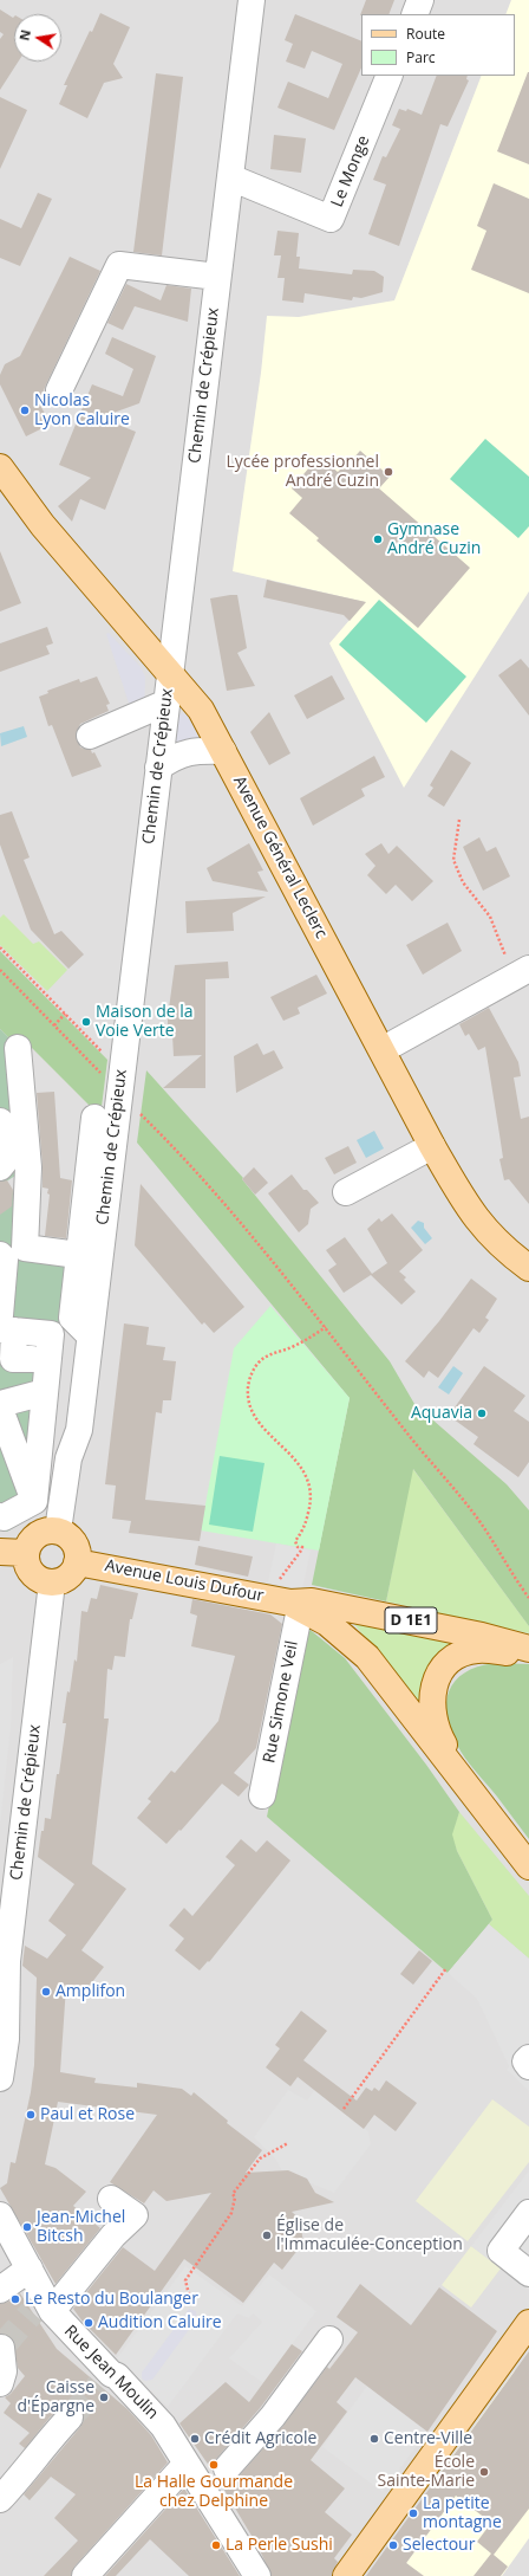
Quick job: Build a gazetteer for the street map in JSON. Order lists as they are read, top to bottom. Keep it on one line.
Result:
{"streets":{"main road":["Avenue Général Leclerc","Avenue Louis Dufour","D 1E1"],"street":["Le Monge","Chemin de Crépieux","Rue Simone Veil","Rue Jean Moulin"]},"crossings":[["Le Monge","Chemin de Crépieux"],["Chemin de Crépieux","Avenue Général Leclerc"],["Chemin de Crépieux","Avenue Louis Dufour"],["Avenue Louis Dufour","D 1E1"],["Avenue Louis Dufour","Rue Simone Veil"],["D 1E1","Rue Simone Veil"]],"places":["Nicolas Lyon Caluire","Lycée professionnel André Cuzin","Gymnase André Cuzin","Maison de la Voie Verte","Aquavia","Amplifon","Paul et Rose","Jean-Michel Bitcsh","Église de l'Immaculée-Conception","Le Resto du Boulanger","Audition Caluire","Caisse d'Épargne","Crédit Agricole","Centre-Ville","La Halle Gourmande chez Delphine","École Sainte-Marie","La petite montagne","La Perle Sushi","Selectour"],"legend":["Route","Parc"],"north":"left"}
